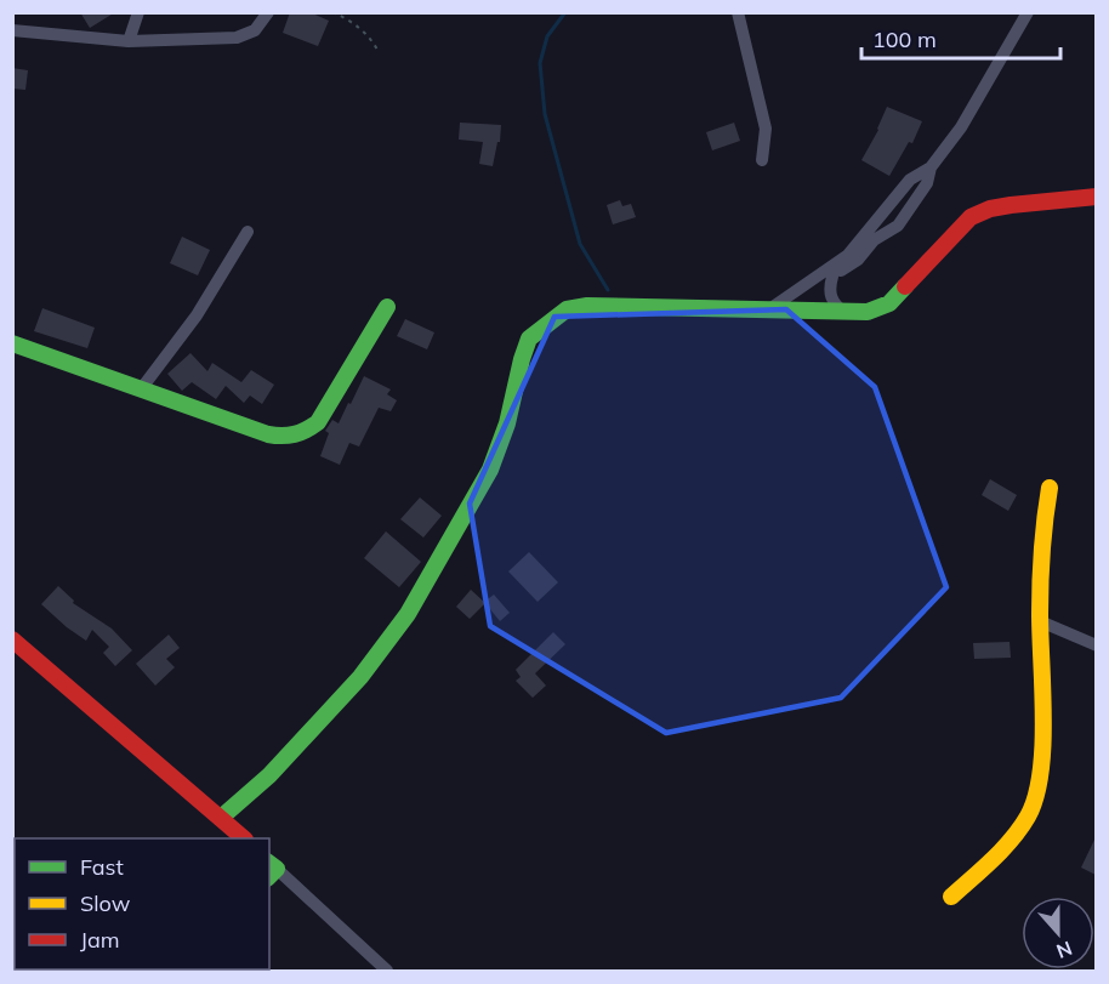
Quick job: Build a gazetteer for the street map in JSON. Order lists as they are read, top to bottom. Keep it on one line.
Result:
{"legend":["Fast","Slow","Jam"],"scale_bar":"100 m","north":"bottom"}
